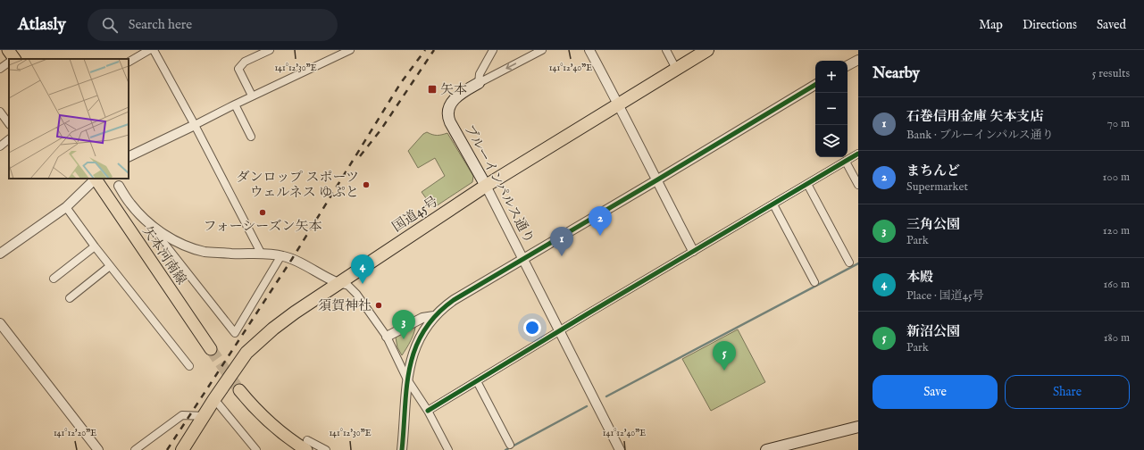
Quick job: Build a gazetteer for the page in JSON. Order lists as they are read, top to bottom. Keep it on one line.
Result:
{"streets":{"highway":["国道45号"],"main road":["ブルーインパルス通り","矢本河南線"]},"crossings":[["ブルーインパルス通り","国道45号"]],"places":{"transit":["矢本"],"other":["ダンロップ スポーツ ウェルネス ゆぷと","フォーシーズン矢本","須賀神社"]},"page":{"header":"Atlasly","search":"Search here","nav":["Map","Directions","Saved"],"heading":["Nearby","5 results"],"map_buttons":["+","−"],"list":[{"mark":"1","name":"石巻信用金庫 矢本支店","note":"Bank · ブルーインパルス通り","value":"70 m"},{"mark":"2","name":"まちんど","note":"Supermarket","value":"100 m"},{"mark":"3","name":"三角公園","note":"Park","value":"120 m"},{"mark":"4","name":"本殿","note":"Place · 国道45号","value":"160 m"},{"mark":"5","name":"新沼公園","note":"Park","value":"180 m"}],"pins":["2","1","4","3","5"],"buttons":["Save","Share"]},"coordinates":["141°12'30\"E","141°12'40\"E","141°12'20\"E"]}
